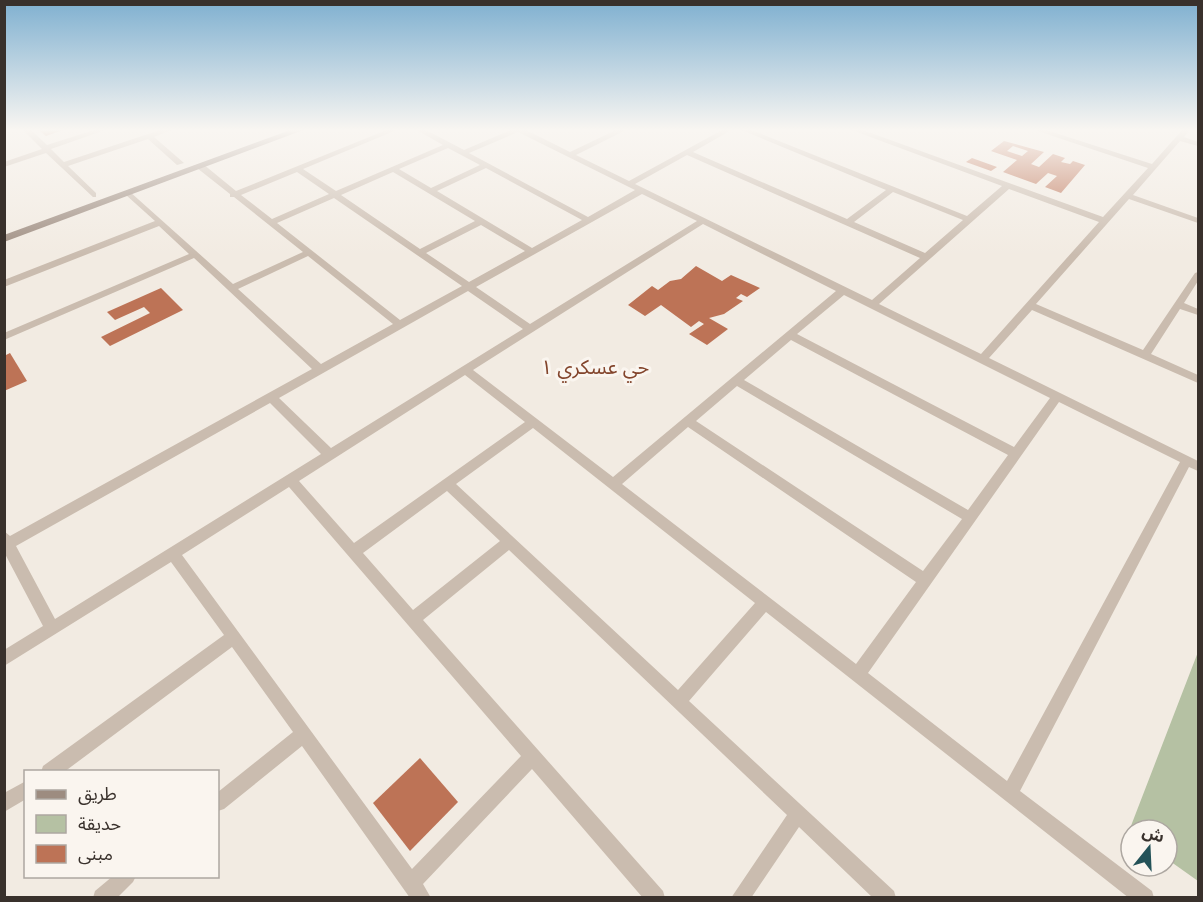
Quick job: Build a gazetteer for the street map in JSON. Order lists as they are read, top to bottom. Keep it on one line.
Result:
{"districts":["حي عسكري ١"],"legend":["طريق","حديقة","مبنى"],"north":"top"}
